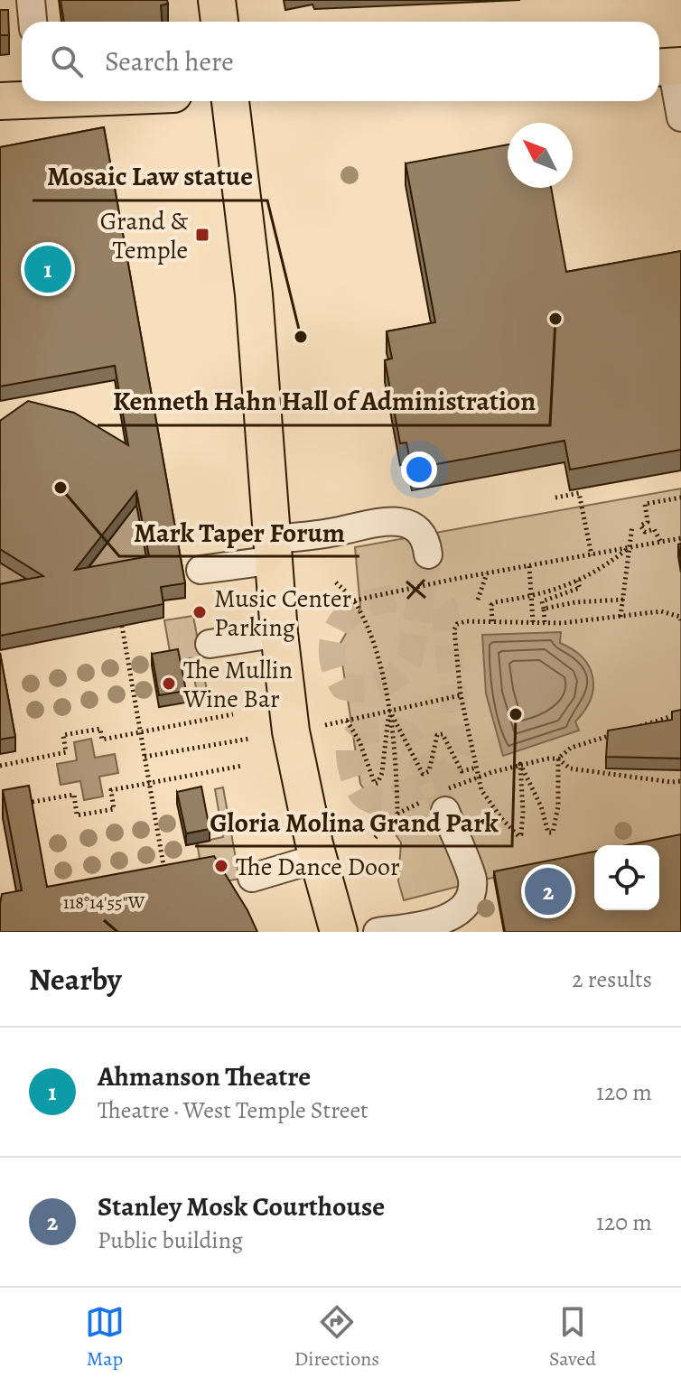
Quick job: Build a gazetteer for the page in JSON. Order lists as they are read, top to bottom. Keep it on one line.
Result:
{"places":{"transit":["Grand & Temple"],"other":["Kenneth Hahn Hall of Administration","Mosaic Law statue","Mark Taper Forum","Music Center Parking","The Mullin Wine Bar","Gloria Molina Grand Park","The Dance Door"]},"north":"top left","page":{"search":"Search here","pins":["1","2"],"heading":["Nearby","2 results"],"list":[{"mark":"1","name":"Ahmanson Theatre","note":"Theatre · West Temple Street","value":"120 m"},{"mark":"2","name":"Stanley Mosk Courthouse","note":"Public building","value":"120 m"}],"nav":["Map","Directions","Saved"]},"coordinates":["118°14'55\"W"]}
